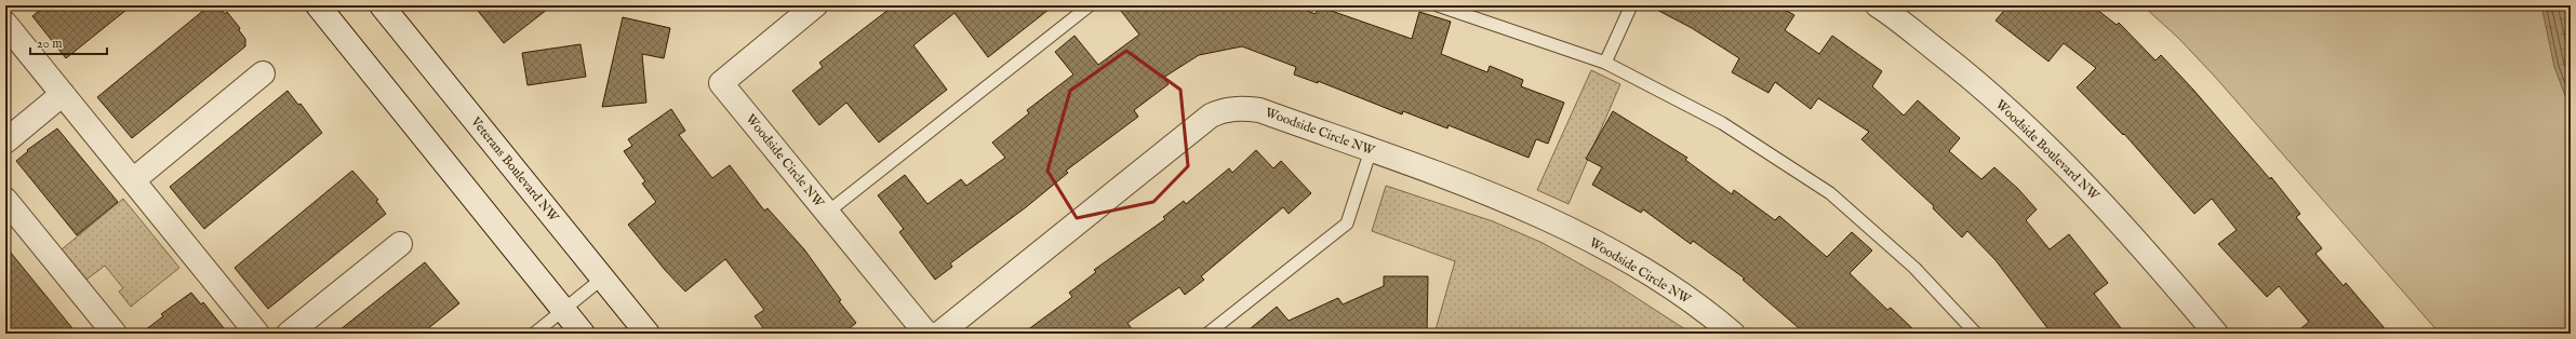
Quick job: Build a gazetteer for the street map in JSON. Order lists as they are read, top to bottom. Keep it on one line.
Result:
{"streets":{"street":["Woodside Circle NW","Woodside Boulevard NW","Veterans Boulevard NW"]},"scale_bar":"20 m"}
